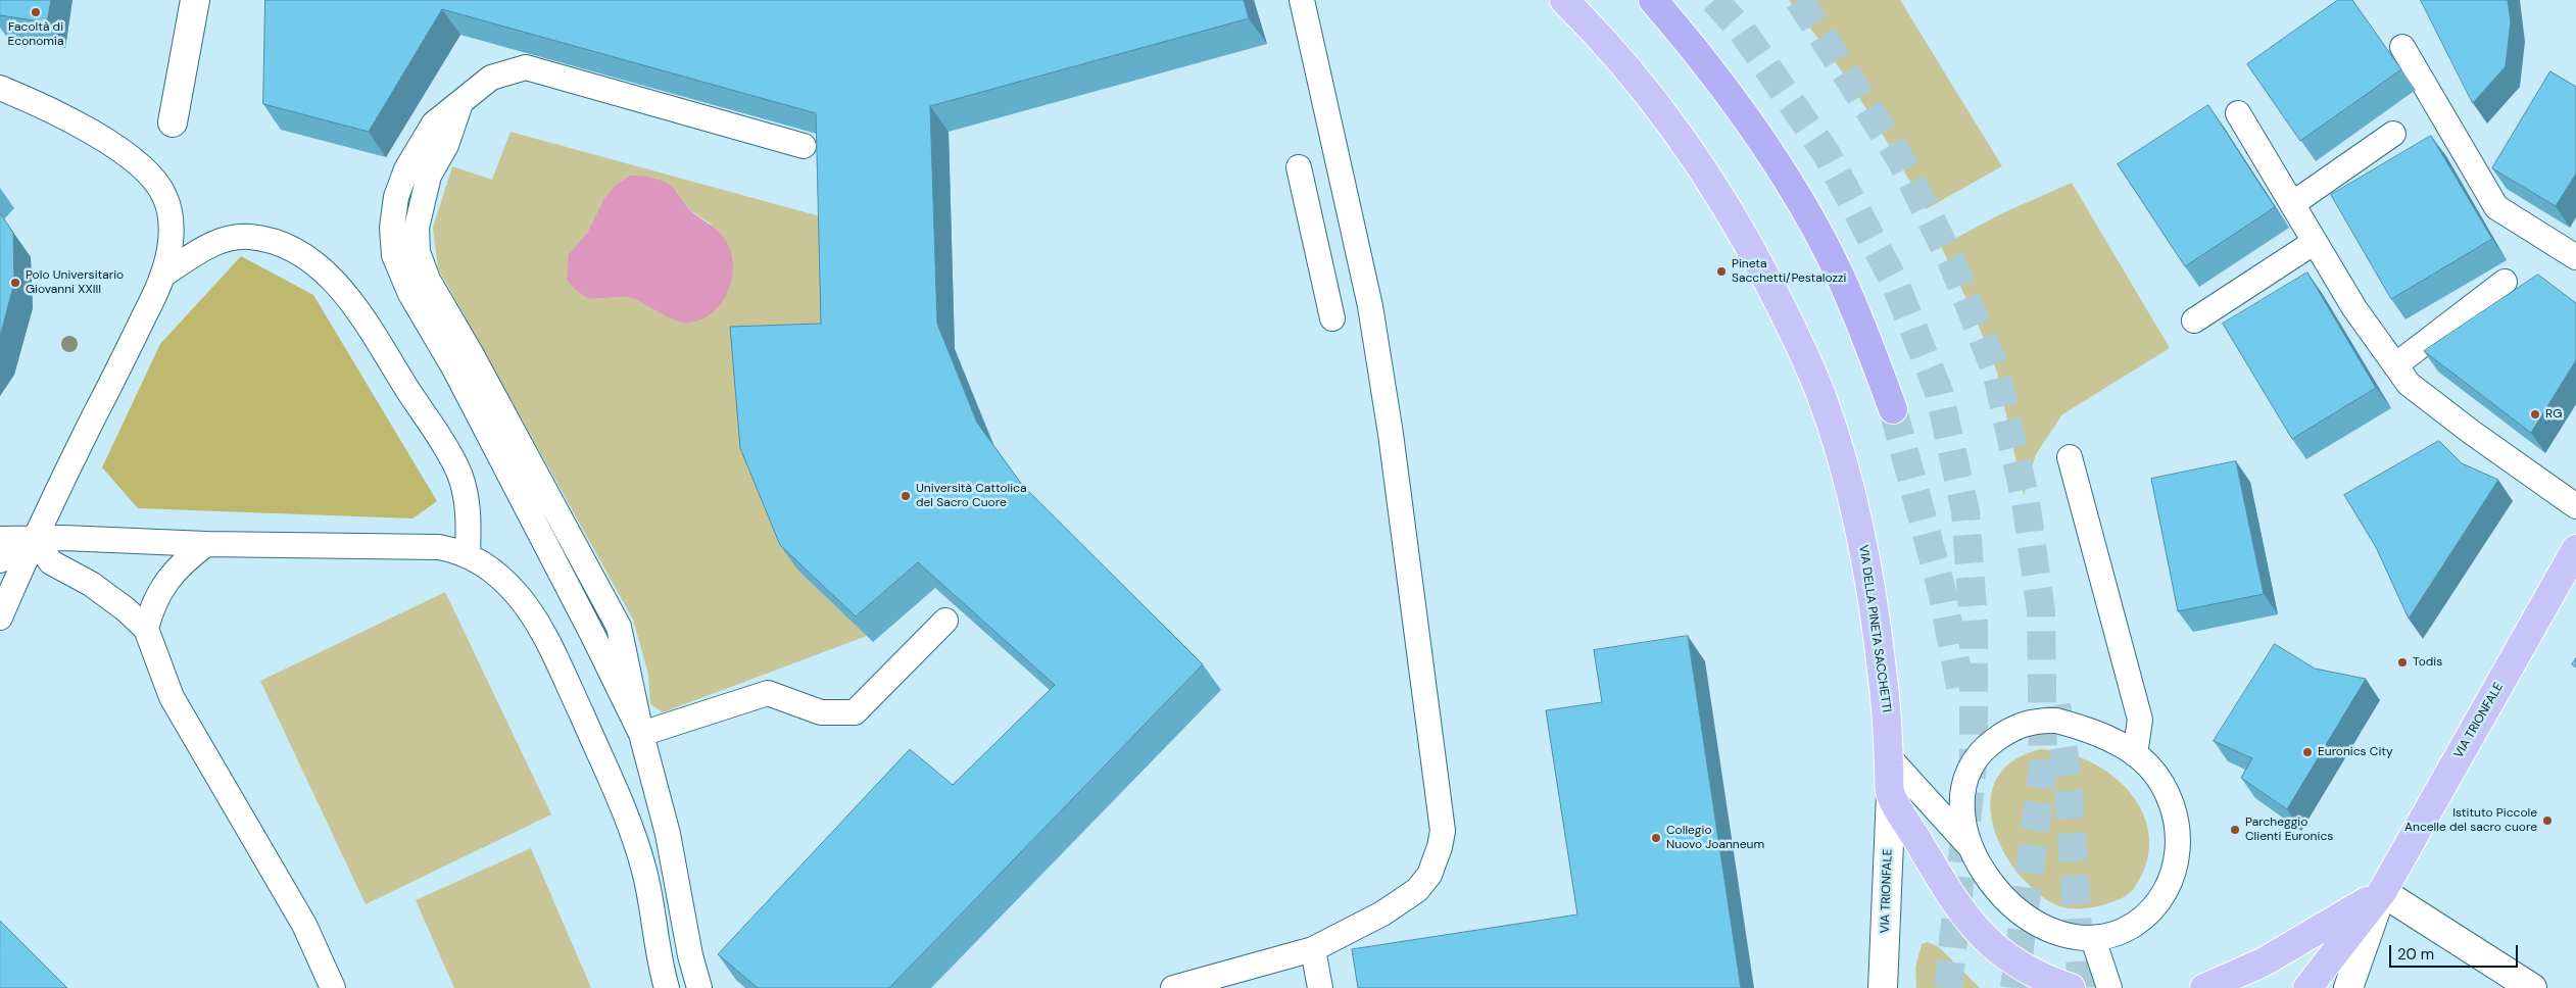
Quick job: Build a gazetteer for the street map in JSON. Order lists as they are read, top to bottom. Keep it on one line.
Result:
{"streets":{"main road":["VIA DELLA PINETA SACCHETTI","VIA TRIONFALE"]},"crossings":[["VIA DELLA PINETA SACCHETTI","VIA TRIONFALE"]],"places":["Facoltà di Economia","Pineta Sacchetti/Pestalozzi","Polo Universitario Giovanni XXIII","RG","Università Cattolica del Sacro Cuore","Todis","Euronics City","Istituto Piccole Ancelle del sacro cuore","Parcheggio Clienti Euronics","Collegio Nuovo Joanneum"],"scale_bar":"20 m"}
